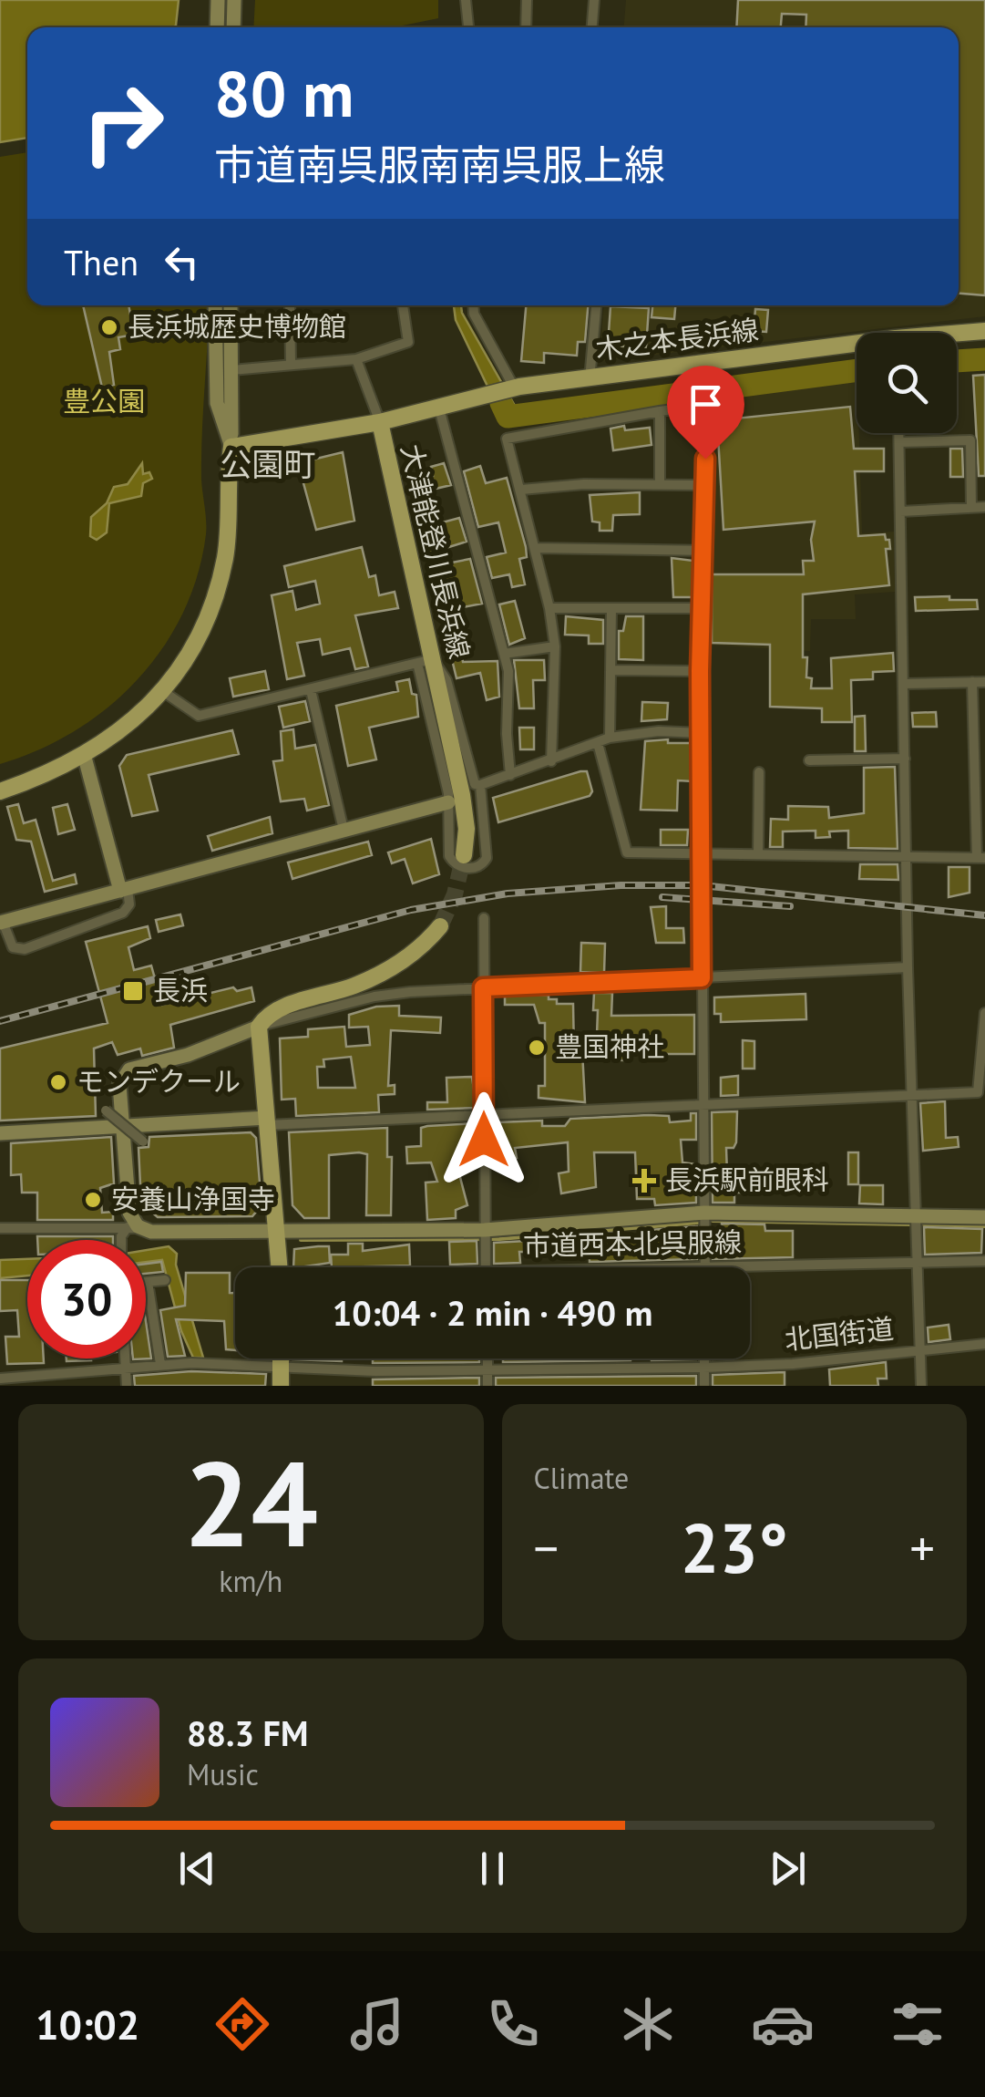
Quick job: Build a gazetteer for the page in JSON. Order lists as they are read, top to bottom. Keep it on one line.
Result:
{"streets":{"main road":["木之本長浜線","大津能登川長浜線"],"street":["市道西本北呉服線","北国街道"]},"crossings":[["木之本長浜線","大津能登川長浜線"]],"districts":["公園町"],"parks":["豊公園"],"places":{"other":["長浜城歴史博物館","豊国神社","モンデクール","安養山浄国寺"],"transit":["長浜"],"health":["長浜駅前眼科"]},"page":{"turn":["80 m","市道南呉服南南呉服上線"],"then":"Then","limit":"30","trip":"10:04 · 2 min · 490 m","tile":[["24","km/h"],"Climate"],"heat":["−","23°","+"],"song":["88.3 FM","Music"],"tabs":"10:02"}}
